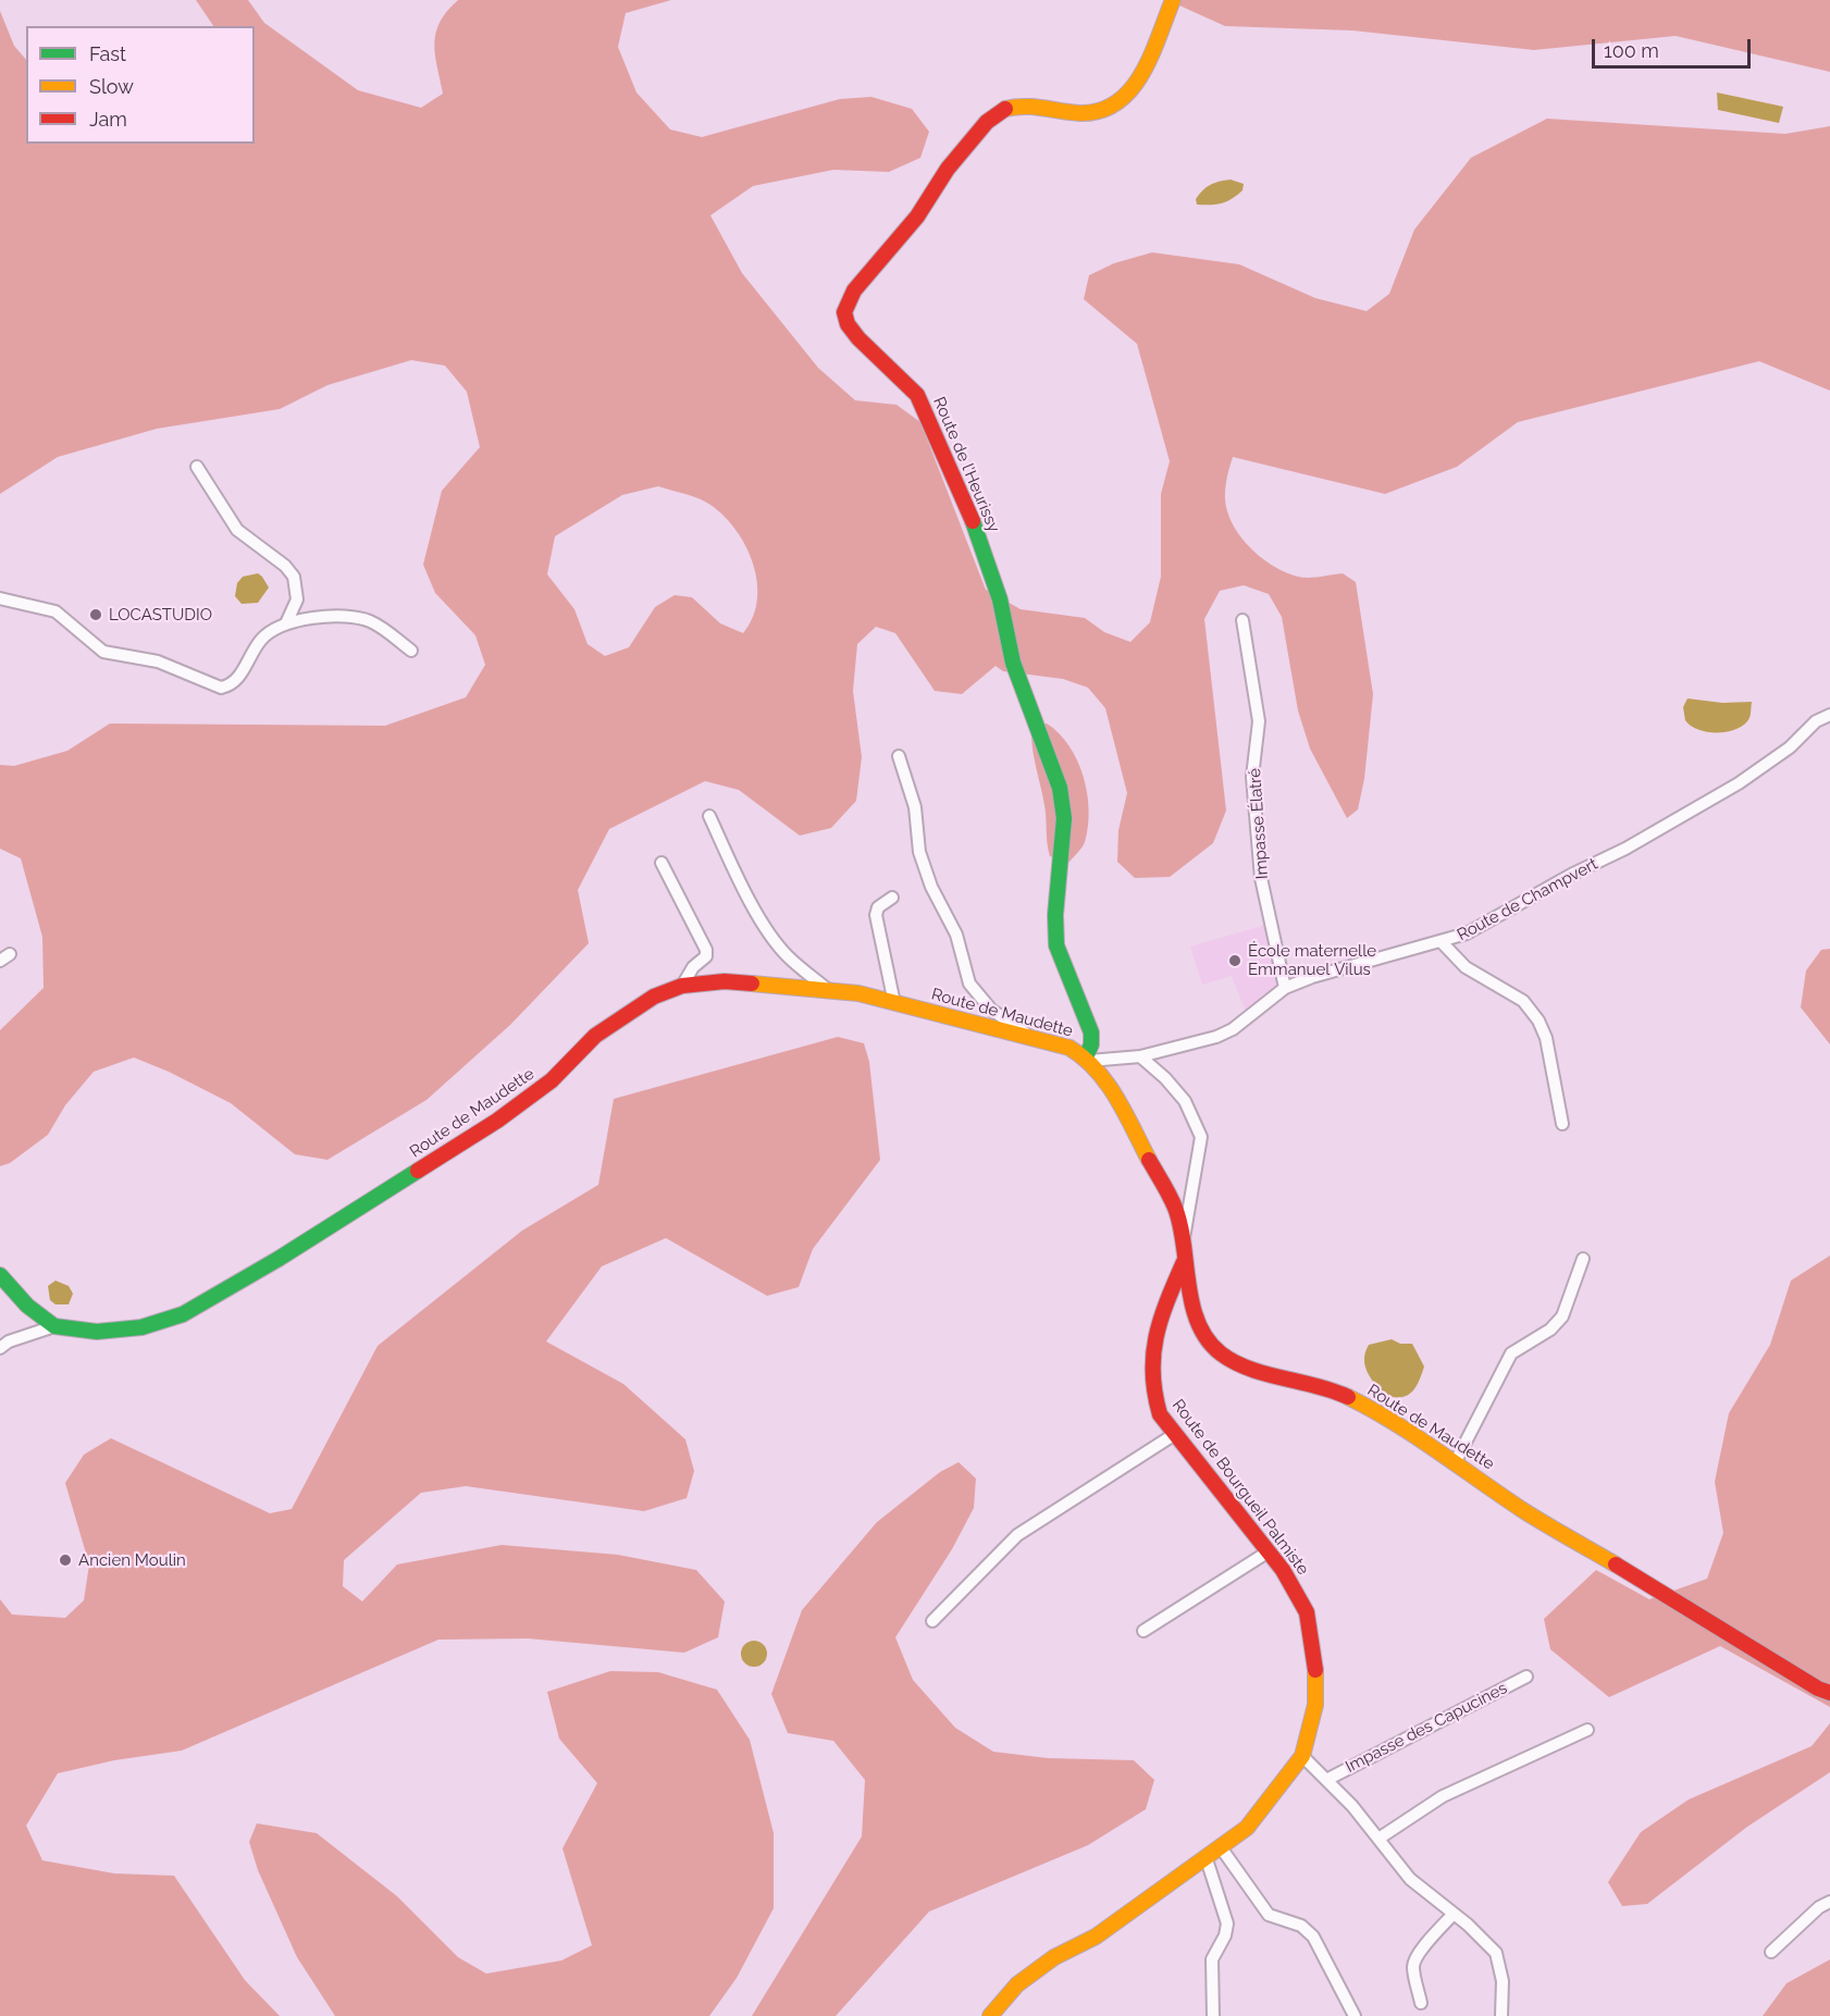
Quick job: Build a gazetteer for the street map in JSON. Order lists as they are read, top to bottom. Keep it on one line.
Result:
{"streets":{"street":["Route de l'Heurissy","Impasse Élatré","Route de Champvert","Route de Maudette","Route de Bourgueil Palmiste","Impasse des Capucines"]},"crossings":[["Route de l'Heurissy","Route de Champvert"],["Route de l'Heurissy","Route de Maudette"],["Impasse Élatré","Route de Champvert"],["Route de Champvert","Route de Maudette"],["Route de Maudette","Route de Bourgueil Palmiste"]],"places":["LOCASTUDIO","École maternelle Emmanuel Vilus","Ancien Moulin"],"legend":["Fast","Slow","Jam"],"scale_bar":"100 m"}
